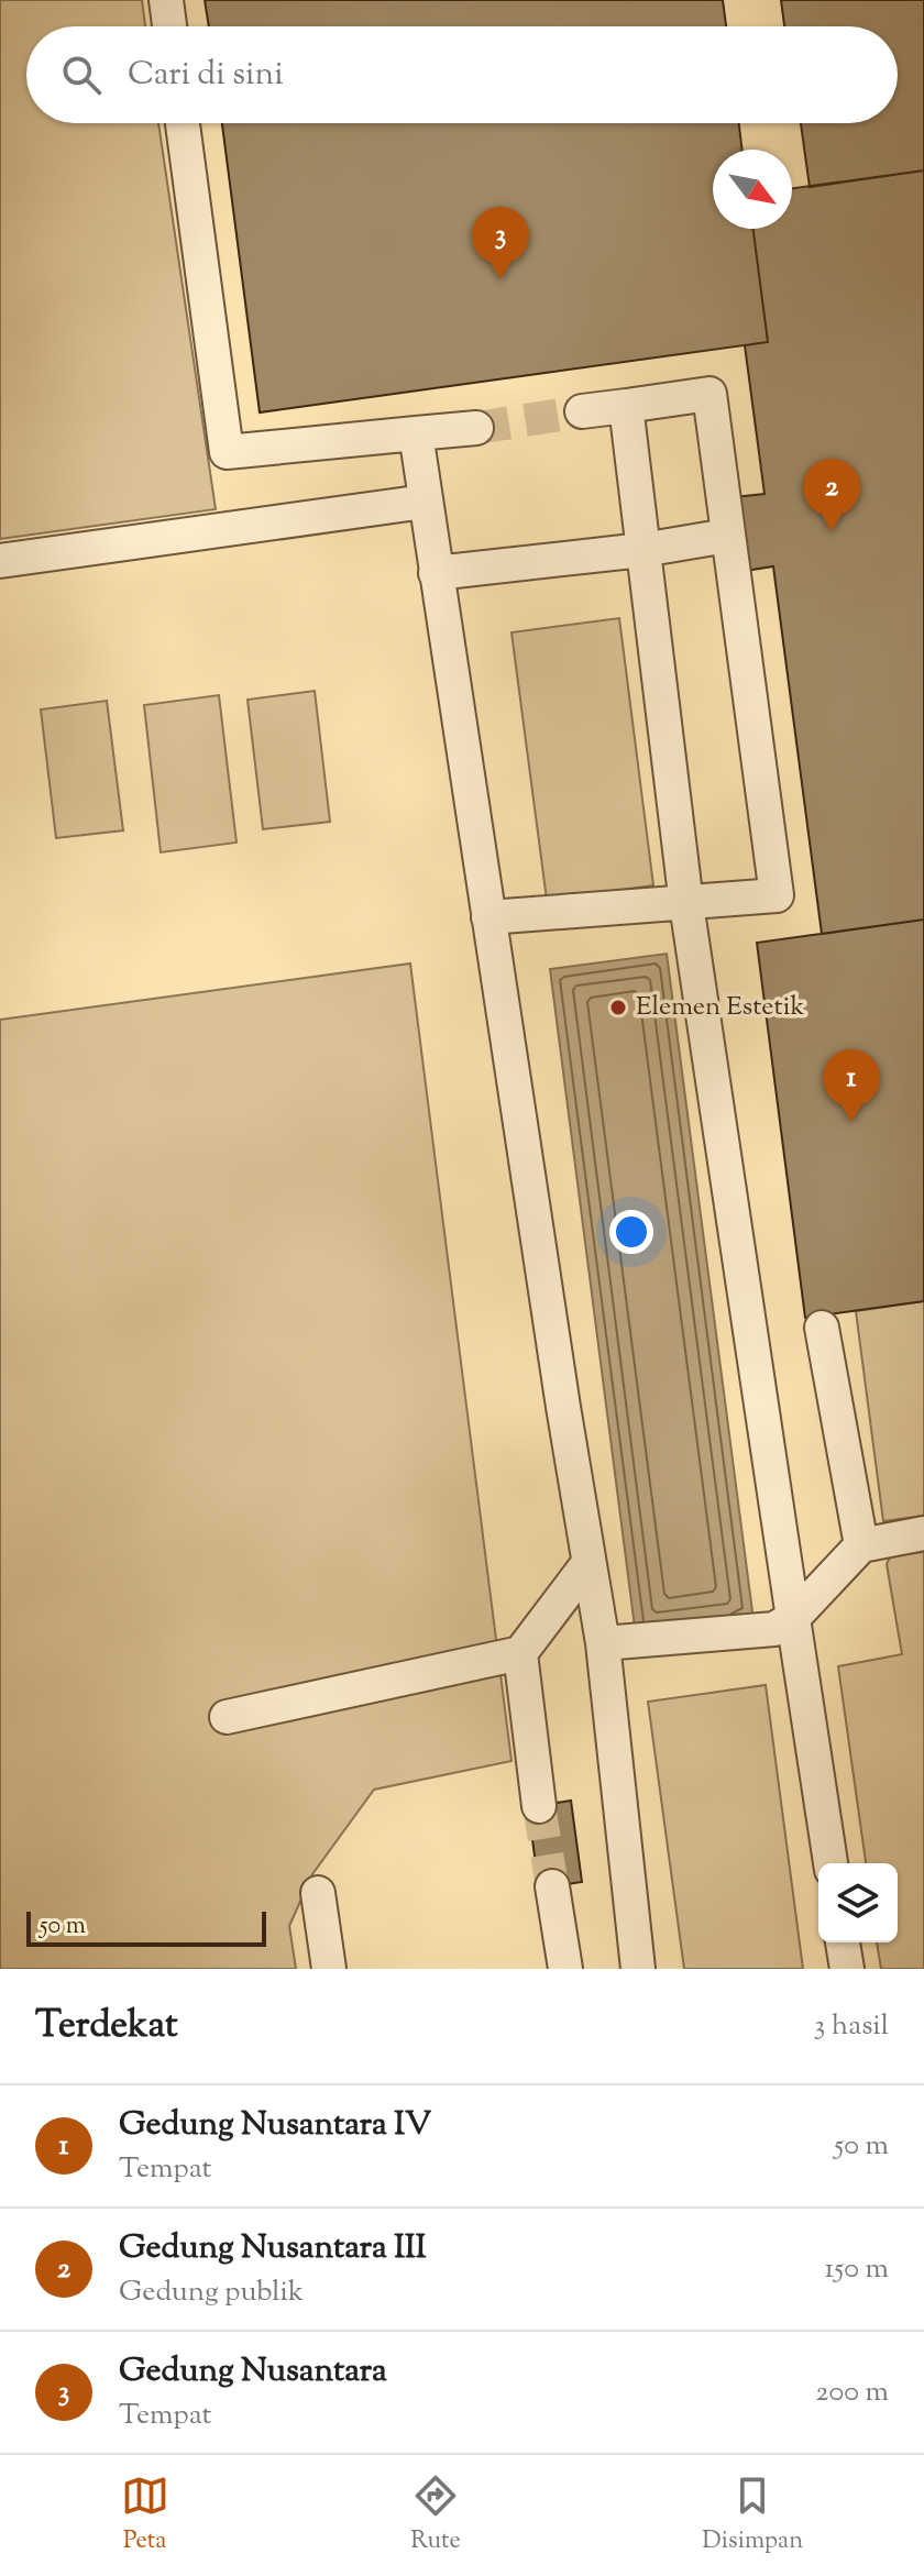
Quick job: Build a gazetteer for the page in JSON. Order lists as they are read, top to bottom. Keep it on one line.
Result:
{"places":["Elemen Estetik"],"scale_bar":"50 m","north":"bottom right","page":{"search":"Cari di sini","pins":["3","2","1"],"scale":"50 m","heading":["Terdekat","3 hasil"],"list":[{"mark":"1","name":"Gedung Nusantara IV","note":"Tempat","value":"50 m"},{"mark":"2","name":"Gedung Nusantara III","note":"Gedung publik","value":"150 m"},{"mark":"3","name":"Gedung Nusantara","note":"Tempat","value":"200 m"}],"nav":["Peta","Rute","Disimpan"]}}
